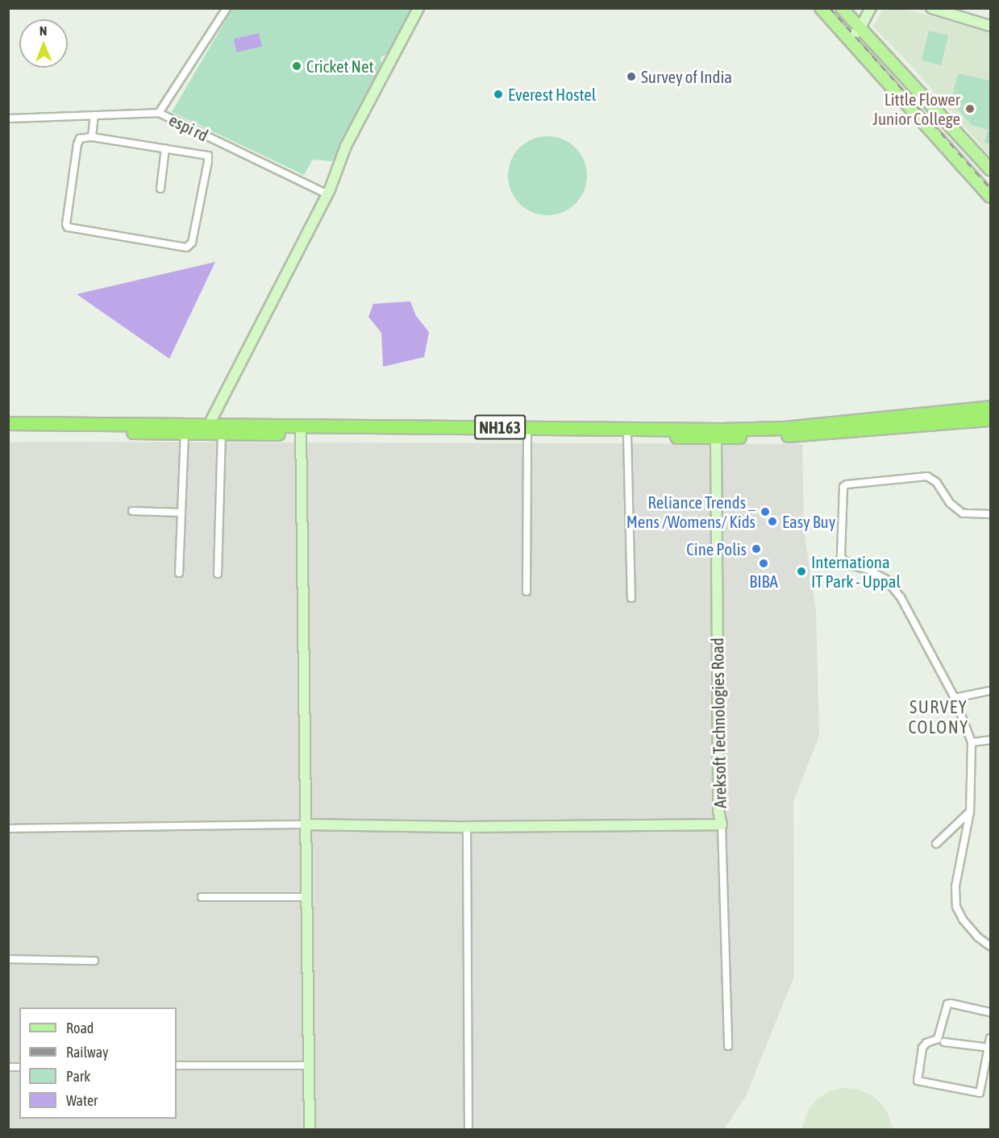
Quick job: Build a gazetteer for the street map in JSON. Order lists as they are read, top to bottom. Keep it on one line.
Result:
{"streets":{"highway":["NH163"],"street":["espi rd","Areksoft Technologies Road"]},"crossings":[["NH163","Areksoft Technologies Road"]],"districts":["SURVEY COLONY"],"places":["Cricket Net","Survey of India","Everest Hostel","Little Flower Junior College","Reliance Trends _ Mens /Womens/ Kids","Easy Buy","Cine Polis","BIBA","Internationa IT Park - Uppal"],"legend":["Road","Railway","Park","Water"],"north":"top"}
